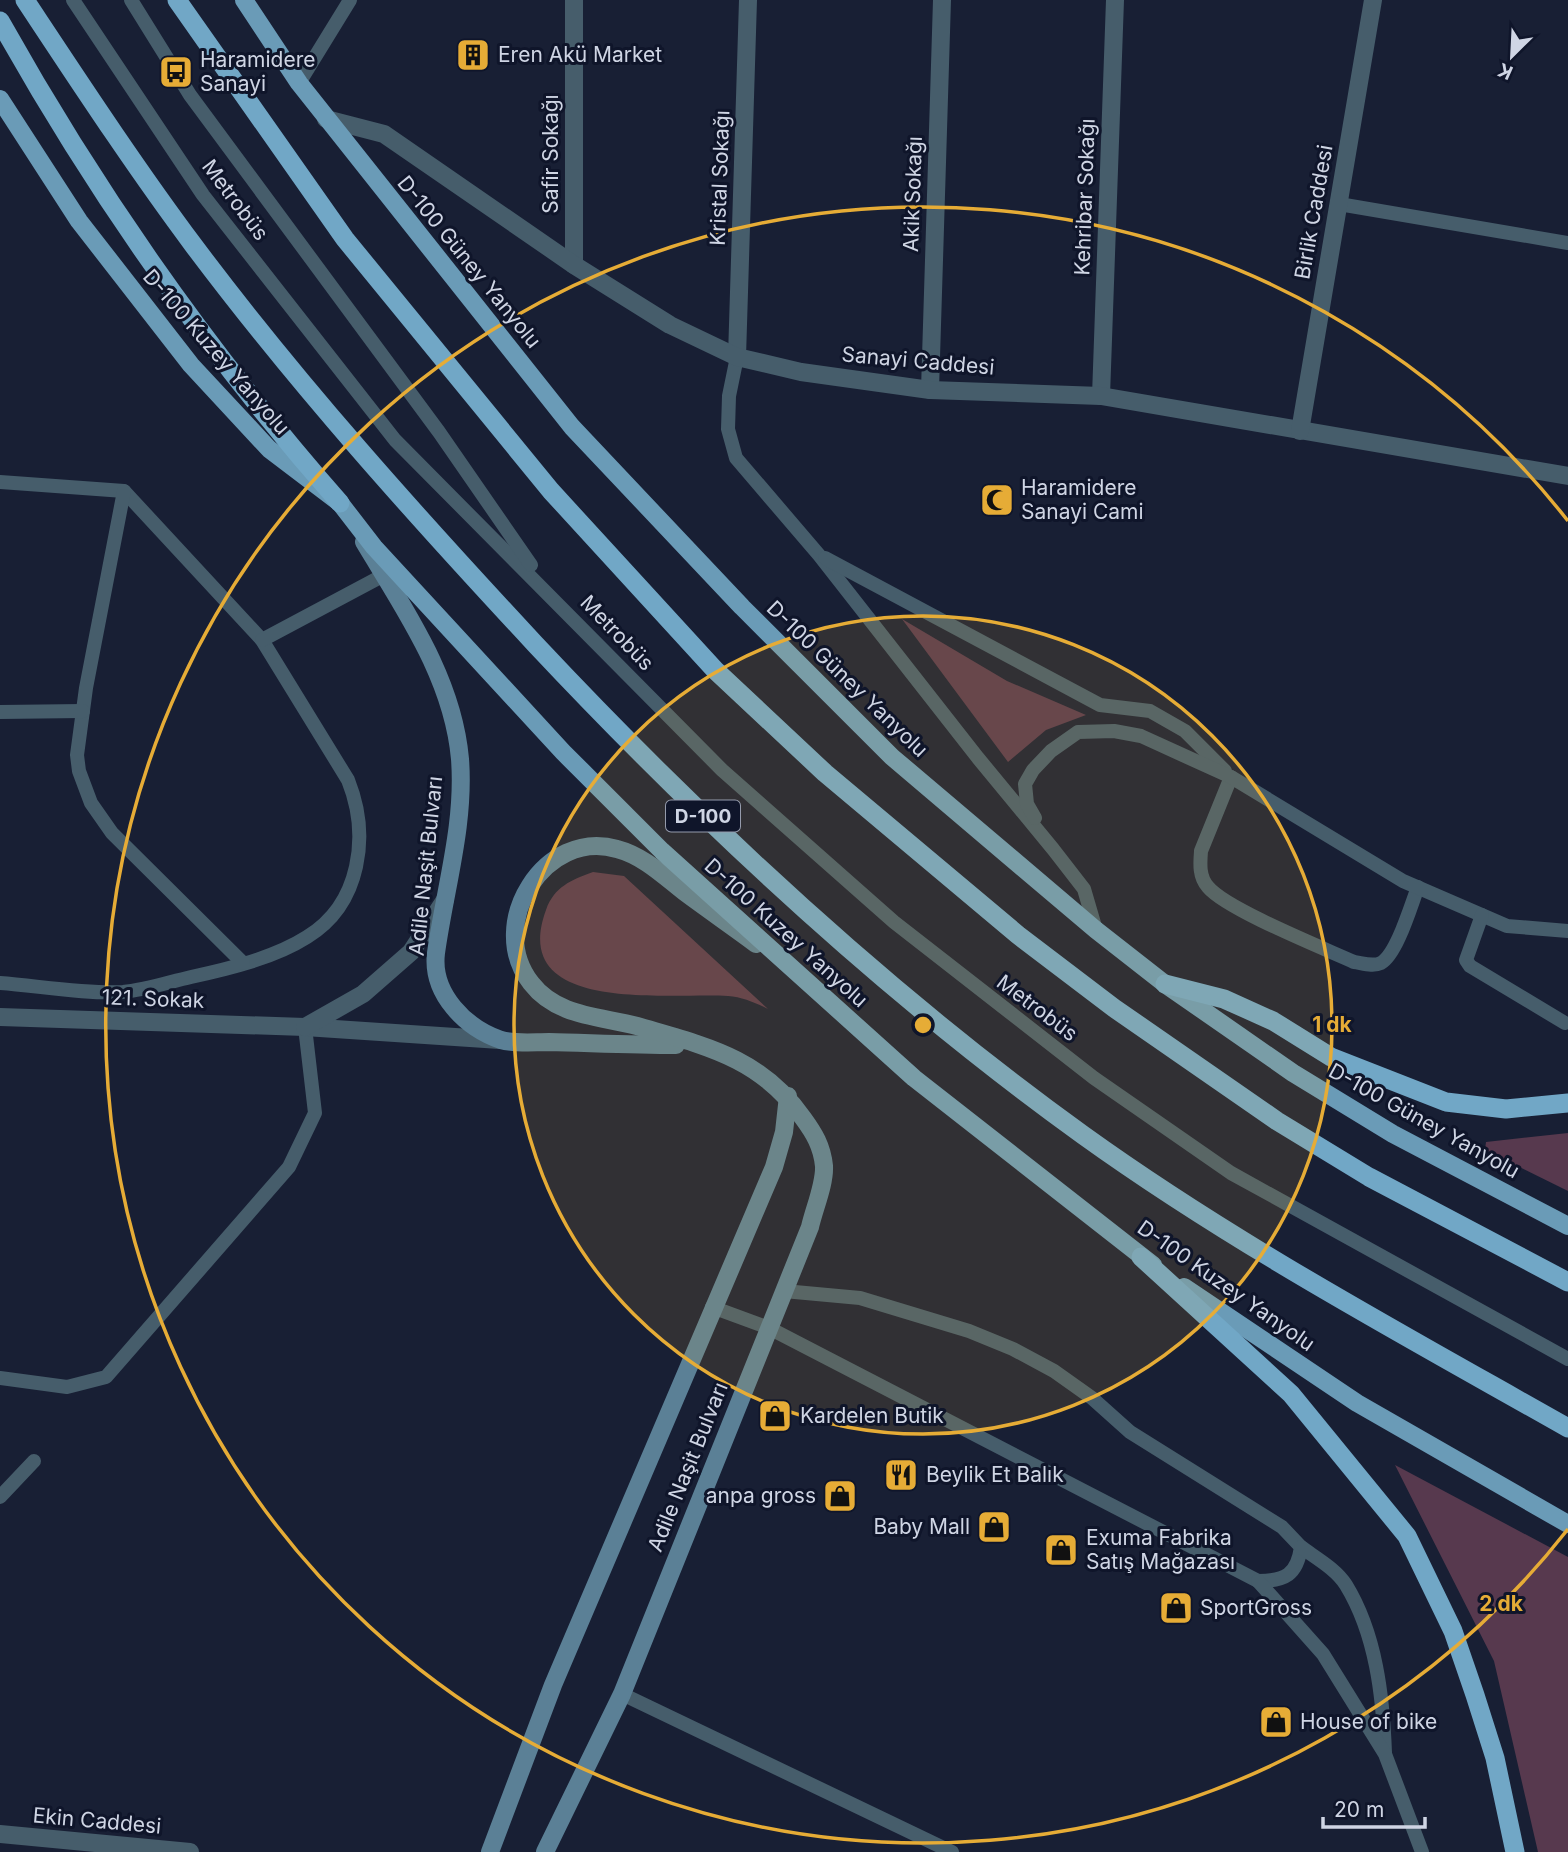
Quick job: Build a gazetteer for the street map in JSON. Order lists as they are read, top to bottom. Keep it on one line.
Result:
{"streets":{"highway":["D-100"],"main road":["D-100 Güney Yanyolu","D-100 Kuzey Yanyolu","Adile Naşit Bulvarı"],"street":["Safir Sokağı","Kristal Sokağı","Akik Sokağı","Kehribar Sokağı","Birlik Caddesi","Sanayi Caddesi","121. Sokak","Ekin Caddesi"],"lane":["Metrobüs"]},"crossings":[["Safir Sokağı","Sanayi Caddesi"],["Kristal Sokağı","Sanayi Caddesi"],["Akik Sokağı","Sanayi Caddesi"],["Kehribar Sokağı","Sanayi Caddesi"],["Birlik Caddesi","Sanayi Caddesi"],["D-100 Güney Yanyolu","Sanayi Caddesi"],["D-100 Kuzey Yanyolu","Adile Naşit Bulvarı"],["Adile Naşit Bulvarı","121. Sokak"]],"places":{"building":["Eren Akü Market"],"bus stop":["Haramidere Sanayi"],"mosque":["Haramidere Sanayi Cami"],"shop":["Kardelen Butik","anpa gross","Baby Mall","Exuma Fabrika Satış Mağazası","SportGross","House of bike"],"restaurant":["Beylik Et Balık"]},"scale_bar":"20 m","north":"bottom left","rings":["1 dk","2 dk"]}
